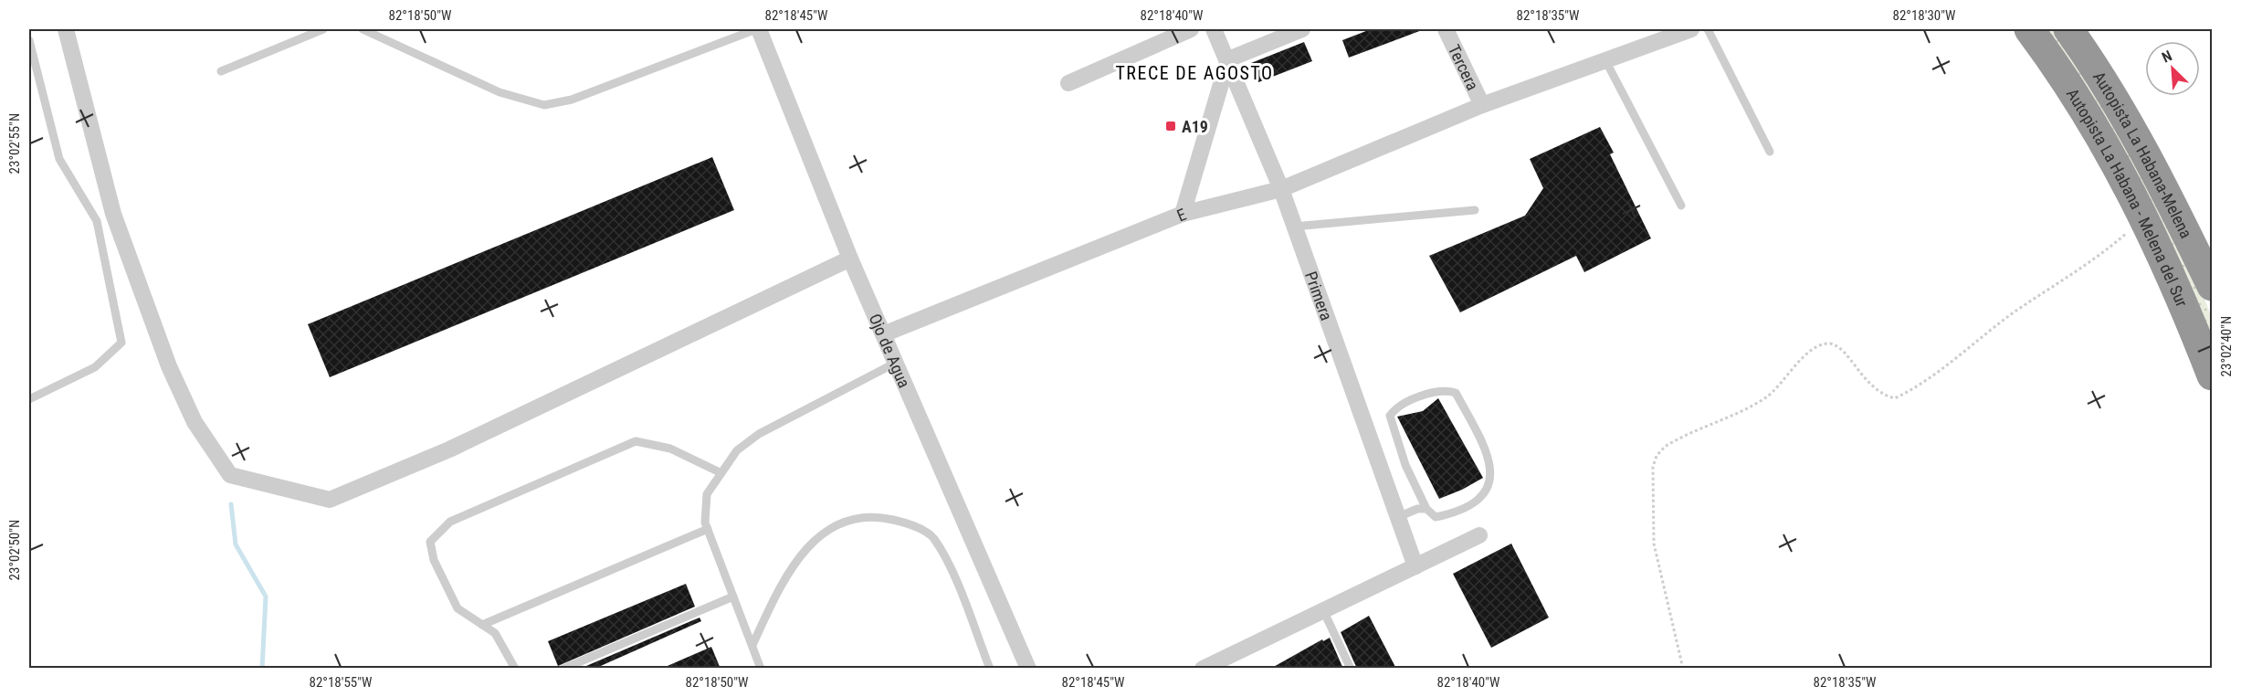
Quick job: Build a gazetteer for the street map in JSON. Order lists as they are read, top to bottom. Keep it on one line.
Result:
{"streets":{"highway":["Autopista La Habana-Melena","Autopista La Habana - Melena del Sur"],"street":["Tercera","E","Primera","Ojo de Agua"]},"crossings":[["Tercera","E"],["E","Primera"],["E","Ojo de Agua"]],"districts":["TRECE DE AGOSTO"],"places":{"transit":["A19"]},"north":"top left","coordinates":["82°18'50\"W","82°18'45\"W","82°18'40\"W","82°18'35\"W","82°18'30\"W","23°02'55\"N","23°02'40\"N","23°02'50\"N","82°18'55\"W"]}
